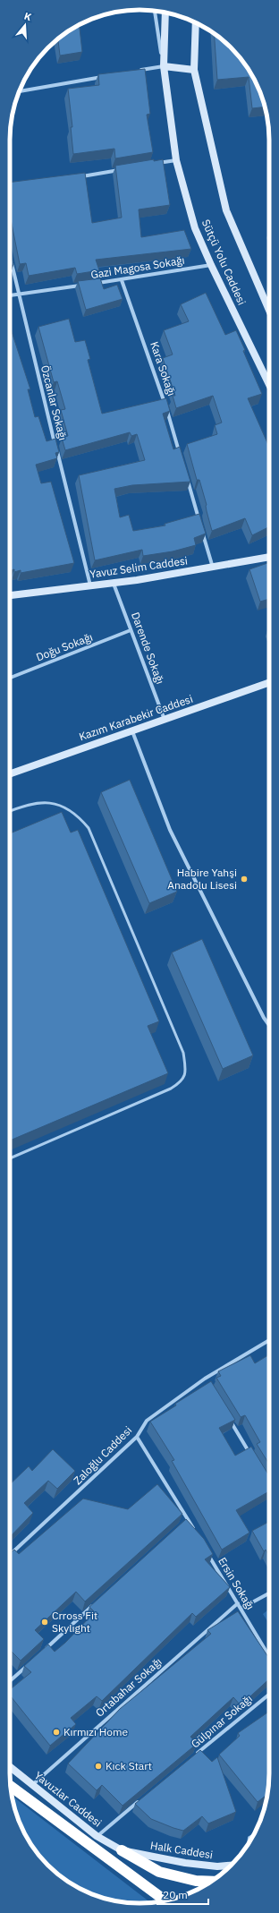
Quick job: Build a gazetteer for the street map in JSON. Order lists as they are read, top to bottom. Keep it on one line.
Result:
{"streets":{"main road":["Sütçü Yolu Caddesi","Yavuz Selim Caddesi","Kazım Karabekir Caddesi","Yavuzlar Caddesi","Halk Caddesi"],"street":["Gazi Magosa Sokağı","Kara Sokağı","Özcanlar Sokağı","Doğu Sokağı","Darende Sokağı","Zaloğlu Caddesi","Ersin Sokağı","Ortabahar Sokağı","Gülpınar Sokağı"]},"crossings":[["Sütçü Yolu Caddesi","Gazi Magosa Sokağı"],["Gazi Magosa Sokağı","Kara Sokağı"],["Gazi Magosa Sokağı","Özcanlar Sokağı"],["Özcanlar Sokağı","Yavuz Selim Caddesi"],["Yavuz Selim Caddesi","Darende Sokağı"],["Doğu Sokağı","Darende Sokağı"],["Darende Sokağı","Kazım Karabekir Caddesi"],["Ersin Sokağı","Ortabahar Sokağı"],["Ortabahar Sokağı","Yavuzlar Caddesi"],["Yavuzlar Caddesi","Halk Caddesi"]],"places":["Habire Yahşi Anadolu Lisesi","Crross Fit Skylıght","Kırmızı Home","Kıck Start"],"scale_bar":"20 m","north":"top"}
